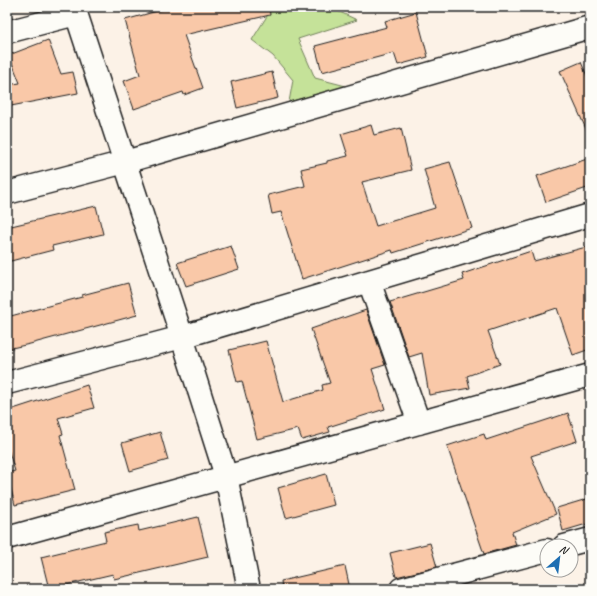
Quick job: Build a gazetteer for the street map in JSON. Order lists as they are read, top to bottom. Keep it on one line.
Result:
{"north":"top right"}
